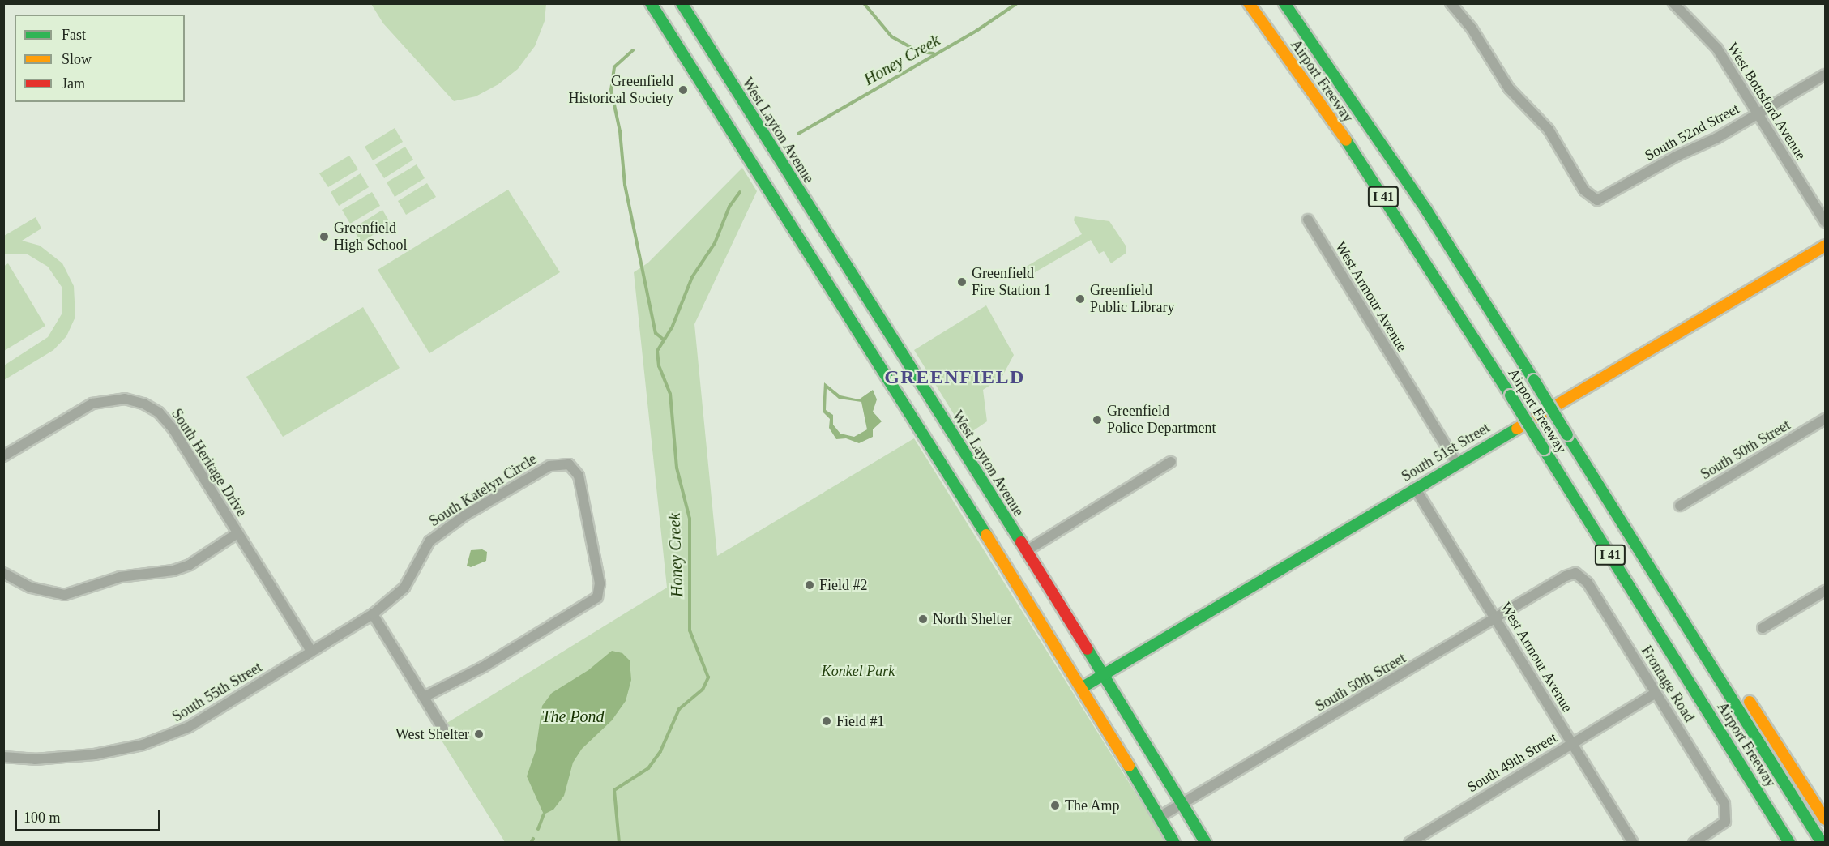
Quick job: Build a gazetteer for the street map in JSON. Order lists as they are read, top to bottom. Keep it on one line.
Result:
{"streets":{"main road":["Airport Freeway","West Layton Avenue","I 41","South 51st Street"],"street":["West Bottsford Avenue","South 52nd Street","West Armour Avenue","South 50th Street","South Heritage Drive","South Katelyn Circle","Frontage Road","South 55th Street","South 49th Street"]},"crossings":[["West Bottsford Avenue","South 52nd Street"],["West Layton Avenue","South 50th Street"],["West Layton Avenue","South 51st Street"],["West Armour Avenue","South 50th Street"],["West Armour Avenue","South 51st Street"],["West Armour Avenue","South 49th Street"],["South 50th Street","Frontage Road"],["South Heritage Drive","South 55th Street"],["South Katelyn Circle","South 55th Street"],["Frontage Road","South 49th Street"]],"districts":["GREENFIELD"],"water":["Honey Creek","The Pond"],"parks":["Konkel Park"],"places":["Greenfield Historical Society","Greenfield High School","Greenfield Fire Station 1","Greenfield Public Library","Greenfield Police Department","Field #2","North Shelter","Field #1","West Shelter","The Amp"],"legend":["Fast","Slow","Jam"],"scale_bar":"100 m"}
